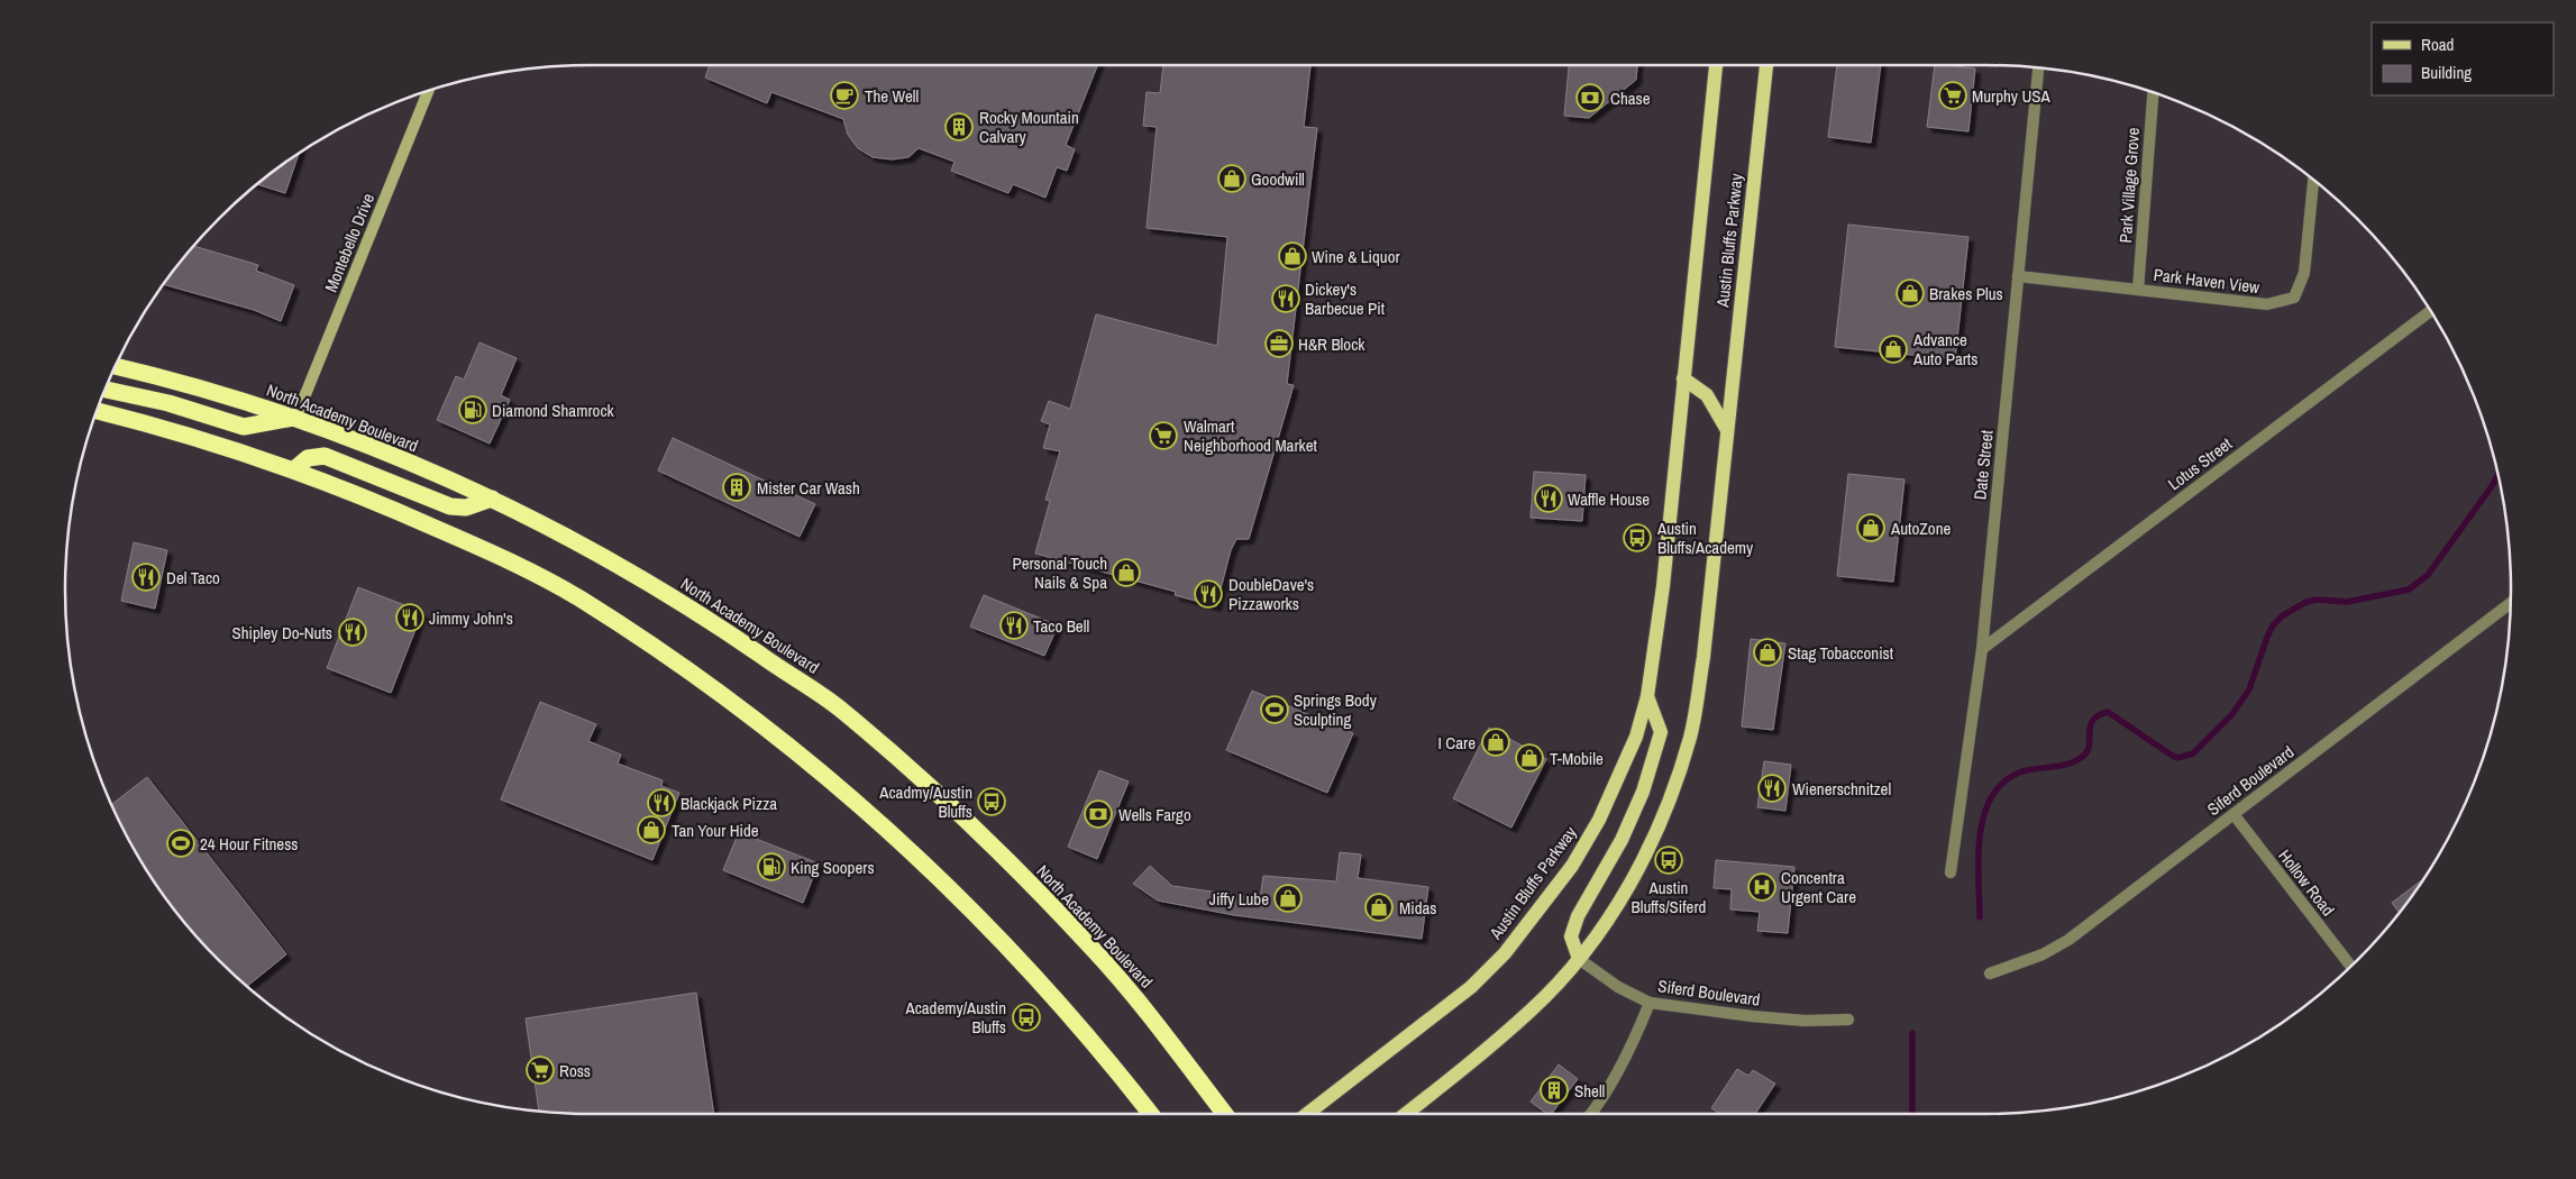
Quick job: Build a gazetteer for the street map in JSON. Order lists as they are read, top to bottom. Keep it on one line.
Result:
{"streets":{"highway":["North Academy Boulevard"],"main road":["Austin Bluffs Parkway"],"street":["Park Village Grove","Montebello Drive","Park Haven View","Lotus Street","Date Street","Siferd Boulevard","Hollow Road"]},"crossings":[["Park Village Grove","Park Haven View"],["Austin Bluffs Parkway","Siferd Boulevard"],["Montebello Drive","North Academy Boulevard"],["Park Haven View","Date Street"],["Lotus Street","Date Street"],["Siferd Boulevard","Hollow Road"]],"places":{"cafe":["The Well"],"supermarket":["Murphy USA","Walmart Neighborhood Market","Ross"],"bank":["Chase","Wells Fargo"],"building":["Rocky Mountain Calvary","Mister Car Wash","Shell"],"shop":["Goodwill","Wine & Liquor","Brakes Plus","Advance Auto Parts","AutoZone","Personal Touch Nails & Spa","Stag Tobacconist","I Care","T-Mobile","Tan Your Hide","Jiffy Lube","Midas"],"restaurant":["Dickey's Barbecue Pit","Waffle House","Del Taco","DoubleDave's Pizzaworks","Jimmy John's","Taco Bell","Shipley Do-Nuts","Wienerschnitzel","Blackjack Pizza"],"office":["H&R Block"],"fuel station":["Diamond Shamrock","King Soopers"],"bus stop":["Austin Bluffs/Academy","Acadmy/Austin Bluffs","Austin Bluffs/Siferd","Academy/Austin Bluffs"],"sports":["Springs Body Sculpting","24 Hour Fitness"],"hospital":["Concentra Urgent Care"]},"legend":["Road","Building"]}
